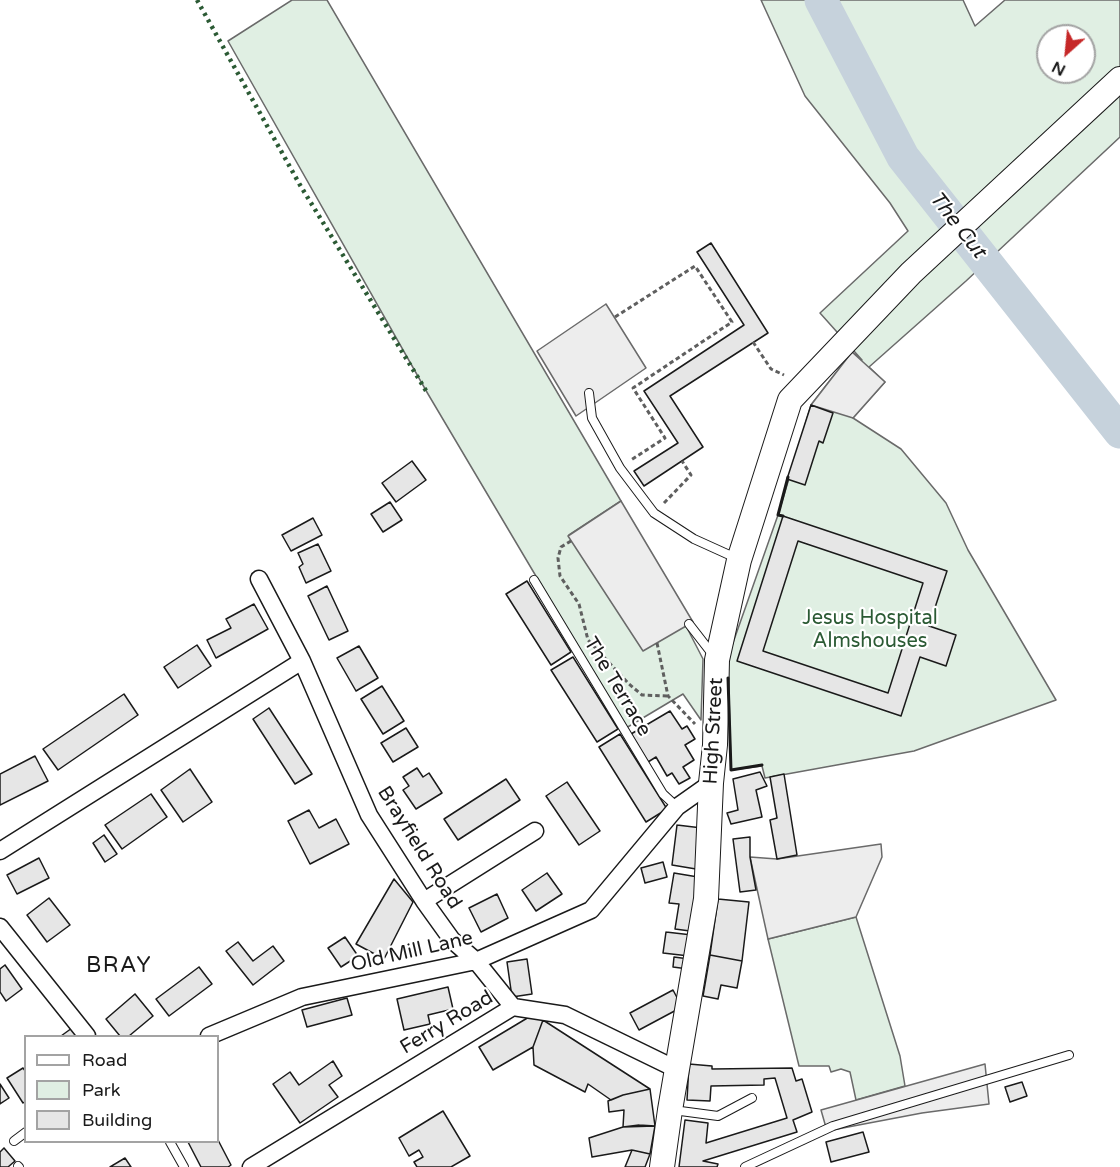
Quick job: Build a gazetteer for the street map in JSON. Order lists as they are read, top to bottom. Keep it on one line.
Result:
{"streets":{"main road":["High Street"],"street":["Brayfield Road","Old Mill Lane","Ferry Road"],"lane":["The Terrace"]},"crossings":[["The Terrace","Old Mill Lane"],["High Street","Old Mill Lane"],["High Street","Ferry Road"],["Brayfield Road","Old Mill Lane"],["Brayfield Road","Ferry Road"]],"districts":["BRAY"],"water":["The Cut"],"parks":["Jesus Hospital Almshouses"],"legend":["Road","Park","Building"],"north":"bottom left"}
